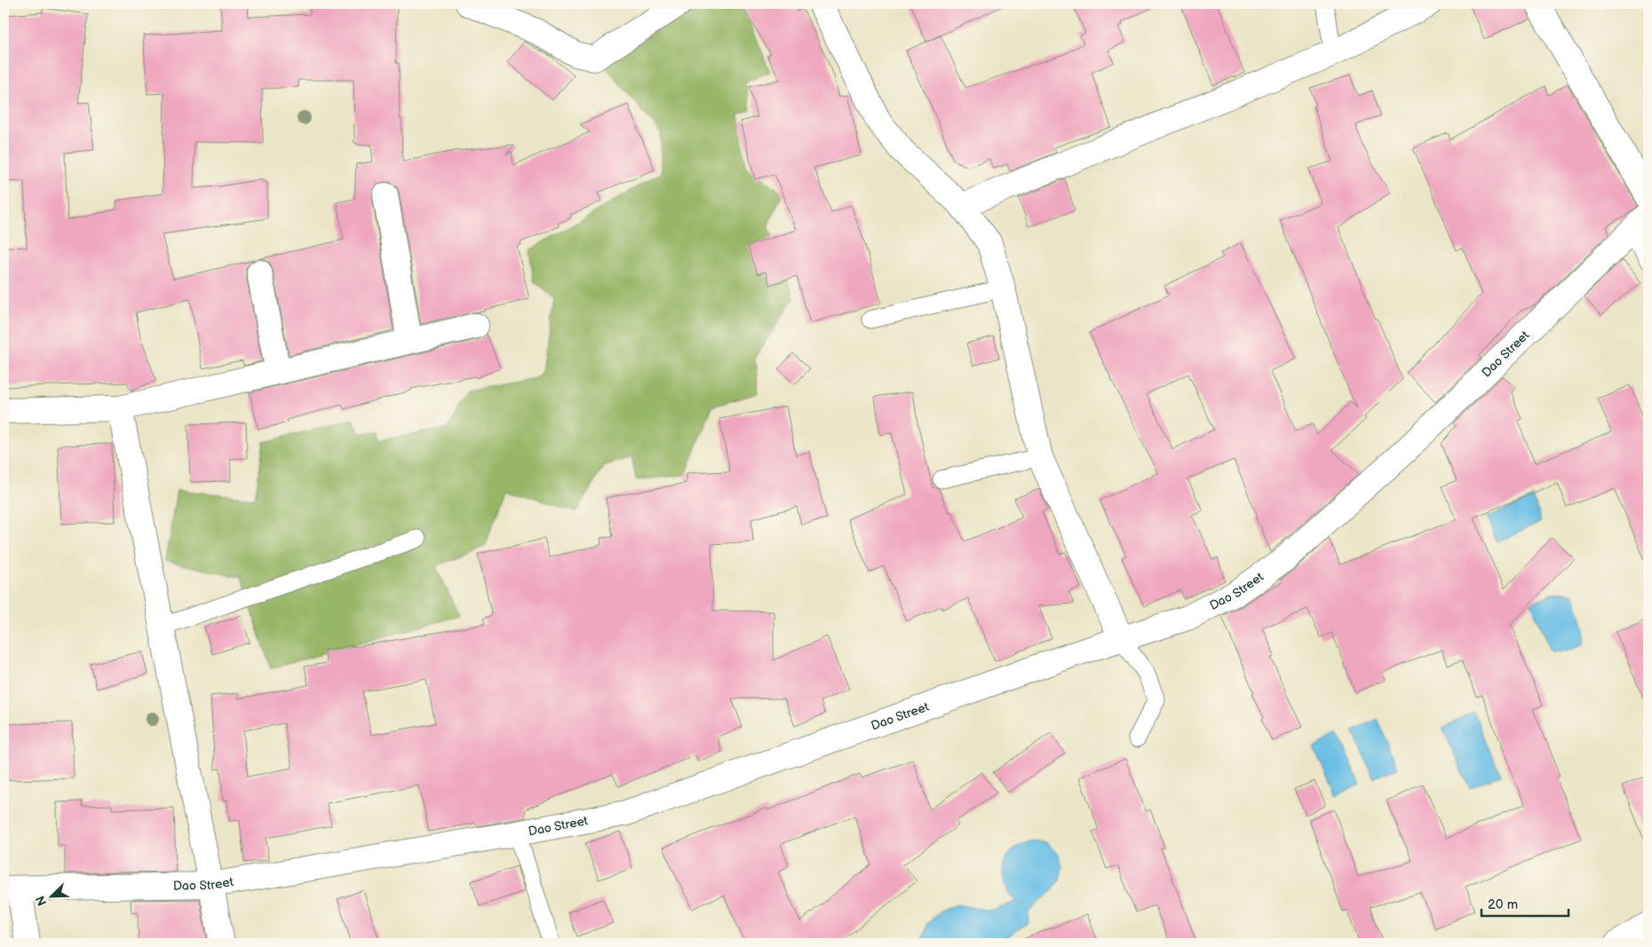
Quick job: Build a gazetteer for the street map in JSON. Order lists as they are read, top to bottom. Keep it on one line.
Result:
{"streets":{"street":["Dao Street"]},"scale_bar":"20 m","north":"bottom left"}
